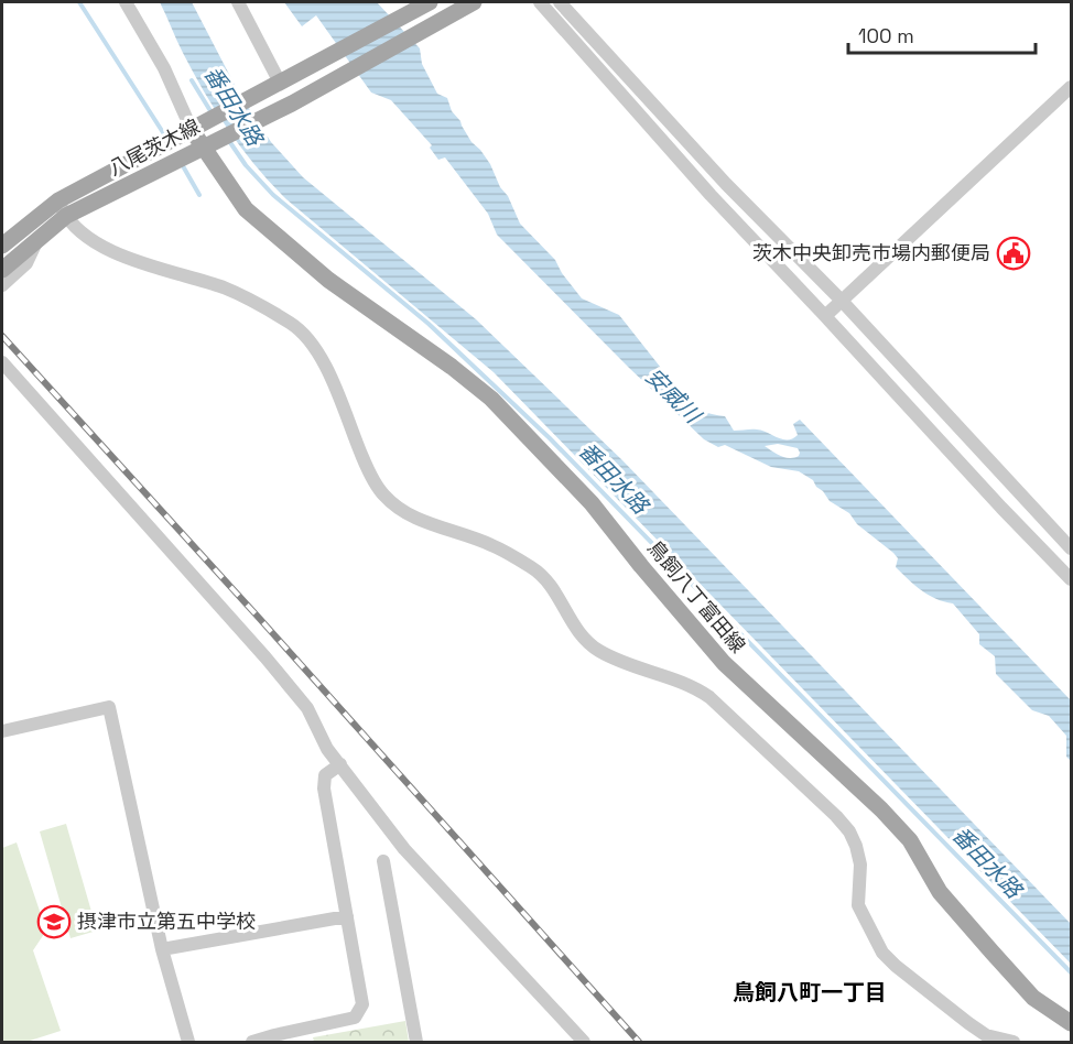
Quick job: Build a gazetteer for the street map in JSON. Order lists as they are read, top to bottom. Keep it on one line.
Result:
{"streets":{"main road":["八尾茨木線","鳥飼八丁富田線"]},"crossings":[["八尾茨木線","鳥飼八丁富田線"]],"districts":["鳥飼八町一丁目"],"water":["番田水路","安威川"],"places":{"public building":["茨木中央卸売市場内郵便局"],"school or university":["摂津市立第五中学校"]},"scale_bar":"100 m"}
